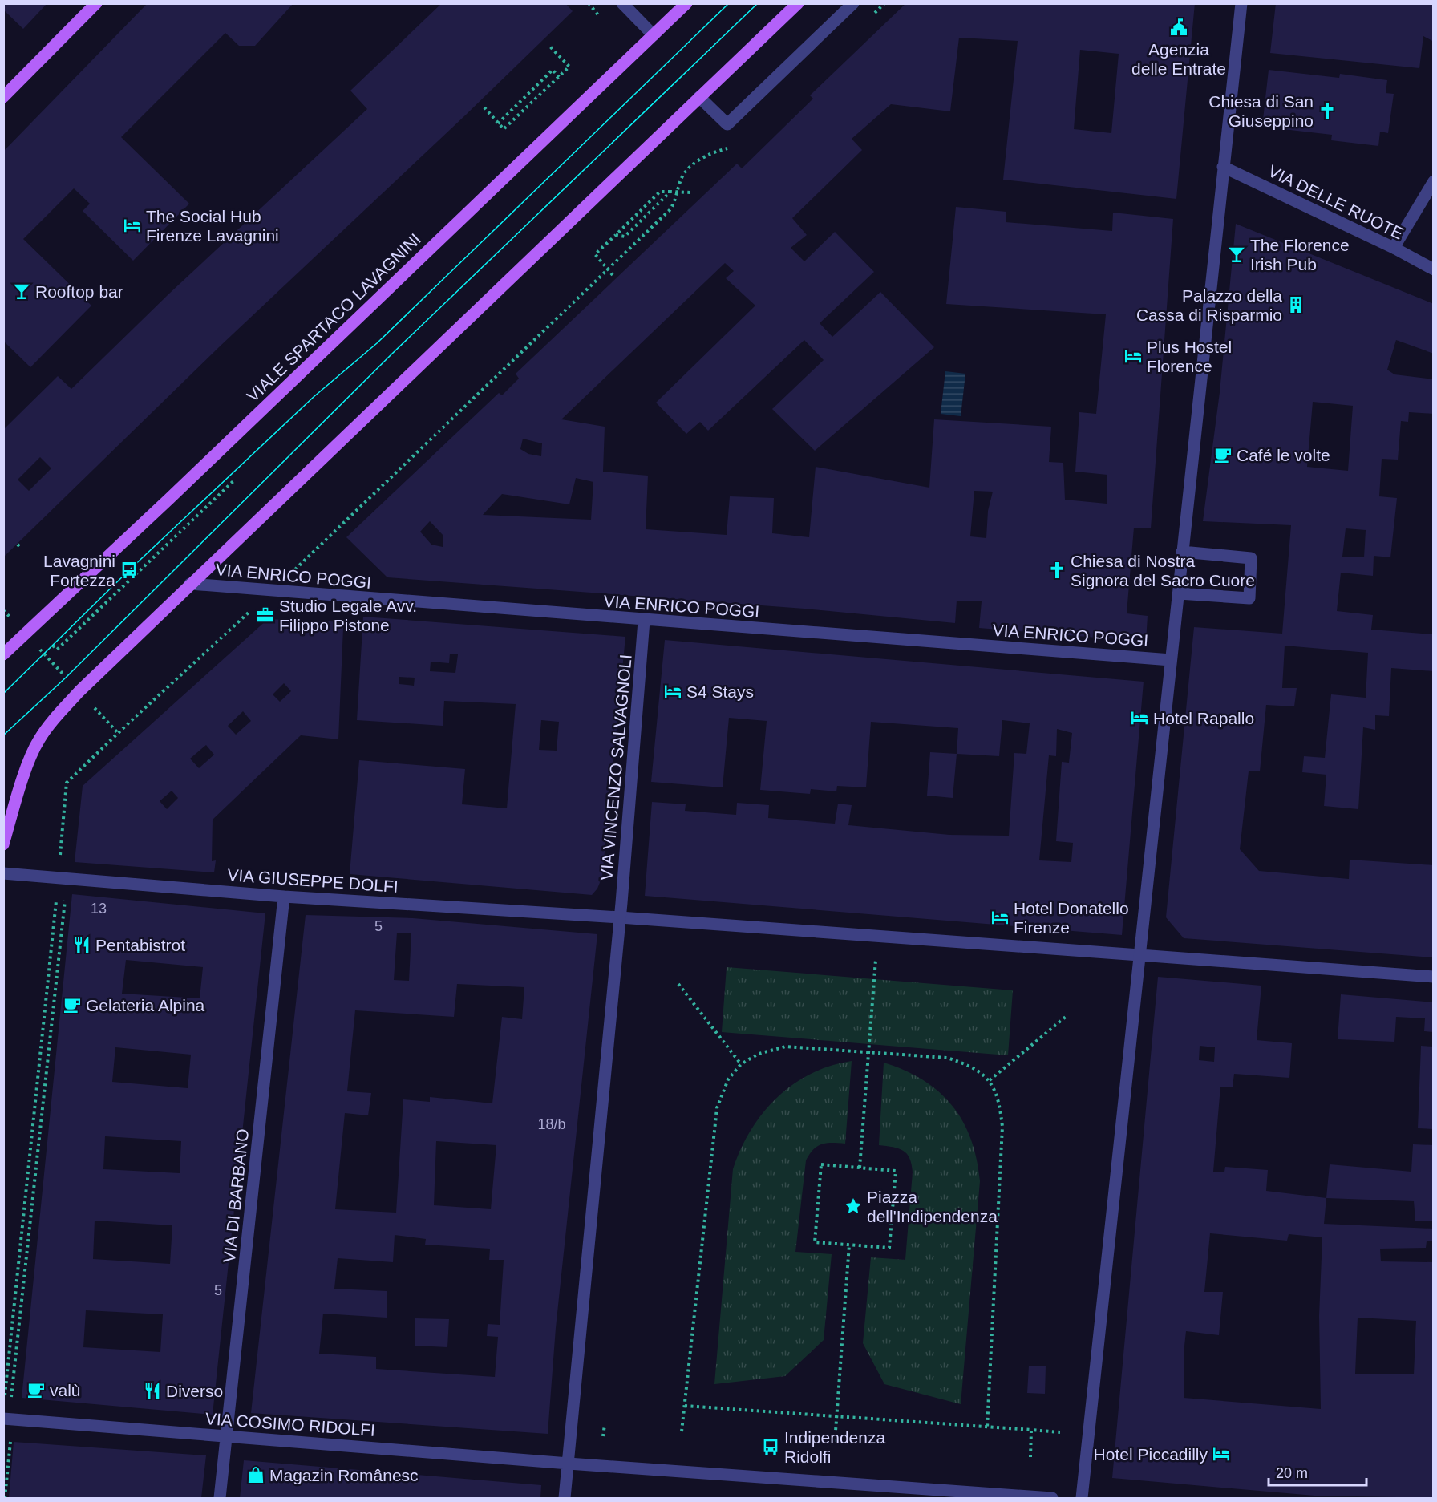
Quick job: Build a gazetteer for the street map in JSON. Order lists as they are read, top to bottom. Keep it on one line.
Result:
{"streets":{"main road":["VIALE SPARTACO LAVAGNINI"],"street":["VIA DELLE RUOTE","VIA ENRICO POGGI","VIA VINCENZO SALVAGNOLI","VIA GIUSEPPE DOLFI","VIA DI BARBANO","VIA COSIMO RIDOLFI"]},"crossings":[["VIA ENRICO POGGI","VIA VINCENZO SALVAGNOLI"],["VIA VINCENZO SALVAGNOLI","VIA GIUSEPPE DOLFI"],["VIA GIUSEPPE DOLFI","VIA DI BARBANO"],["VIA DI BARBANO","VIA COSIMO RIDOLFI"]],"places":{"public building":["Agenzia delle Entrate"],"church":["Chiesa di San Giuseppino","Chiesa di Nostra Signora del Sacro Cuore"],"hotel":["The Social Hub Firenze Lavagnini","Plus Hostel Florence","S4 Stays","Hotel Rapallo","Hotel Donatello Firenze","Hotel Piccadilly"],"bar":["The Florence Irish Pub","Rooftop bar"],"building":["Palazzo della Cassa di Risparmio"],"cafe":["Café le volte","Gelateria Alpina","valù"],"bus stop":["Lavagnini Fortezza","Indipendenza Ridolfi"],"office":["Studio Legale Avv. Filippo Pistone"],"restaurant":["Pentabistrot","Diverso"],"place":["Piazza dell'Indipendenza"],"shop":["Magazin Românesc"]},"house_numbers":["13","5","18/b","5"],"scale_bar":"20 m"}
